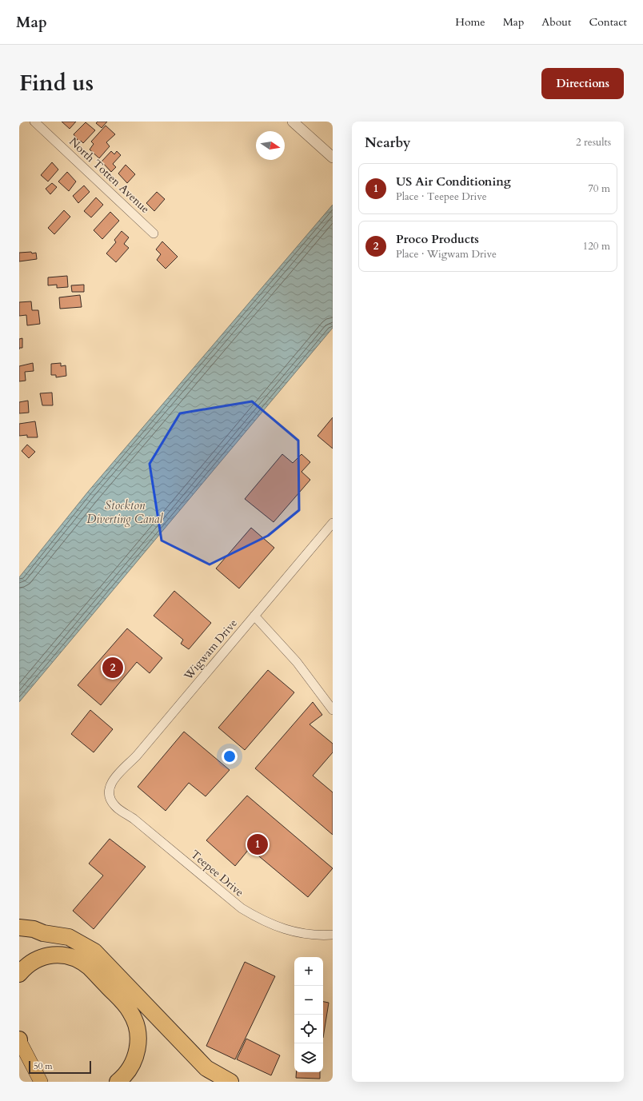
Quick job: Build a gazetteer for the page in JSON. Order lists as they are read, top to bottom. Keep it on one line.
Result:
{"streets":{"street":["North Totten Avenue","Wigwam Drive","Teepee Drive"]},"crossings":[["Wigwam Drive","Teepee Drive"]],"water":["Stockton Diverting Canal"],"scale_bar":"50 m","north":"right","page":{"header":"Map","nav":["Home","Map","About","Contact"],"title":"Find us","buttons":"Directions","heading":["Nearby","2 results"],"list":[{"mark":"1","name":"US Air Conditioning","note":"Place · Teepee Drive","value":"70 m"},{"mark":"2","name":"Proco Products","note":"Place · Wigwam Drive","value":"120 m"}],"pins":["2","1"],"map_buttons":["+","−"],"scale":"50 m"}}
